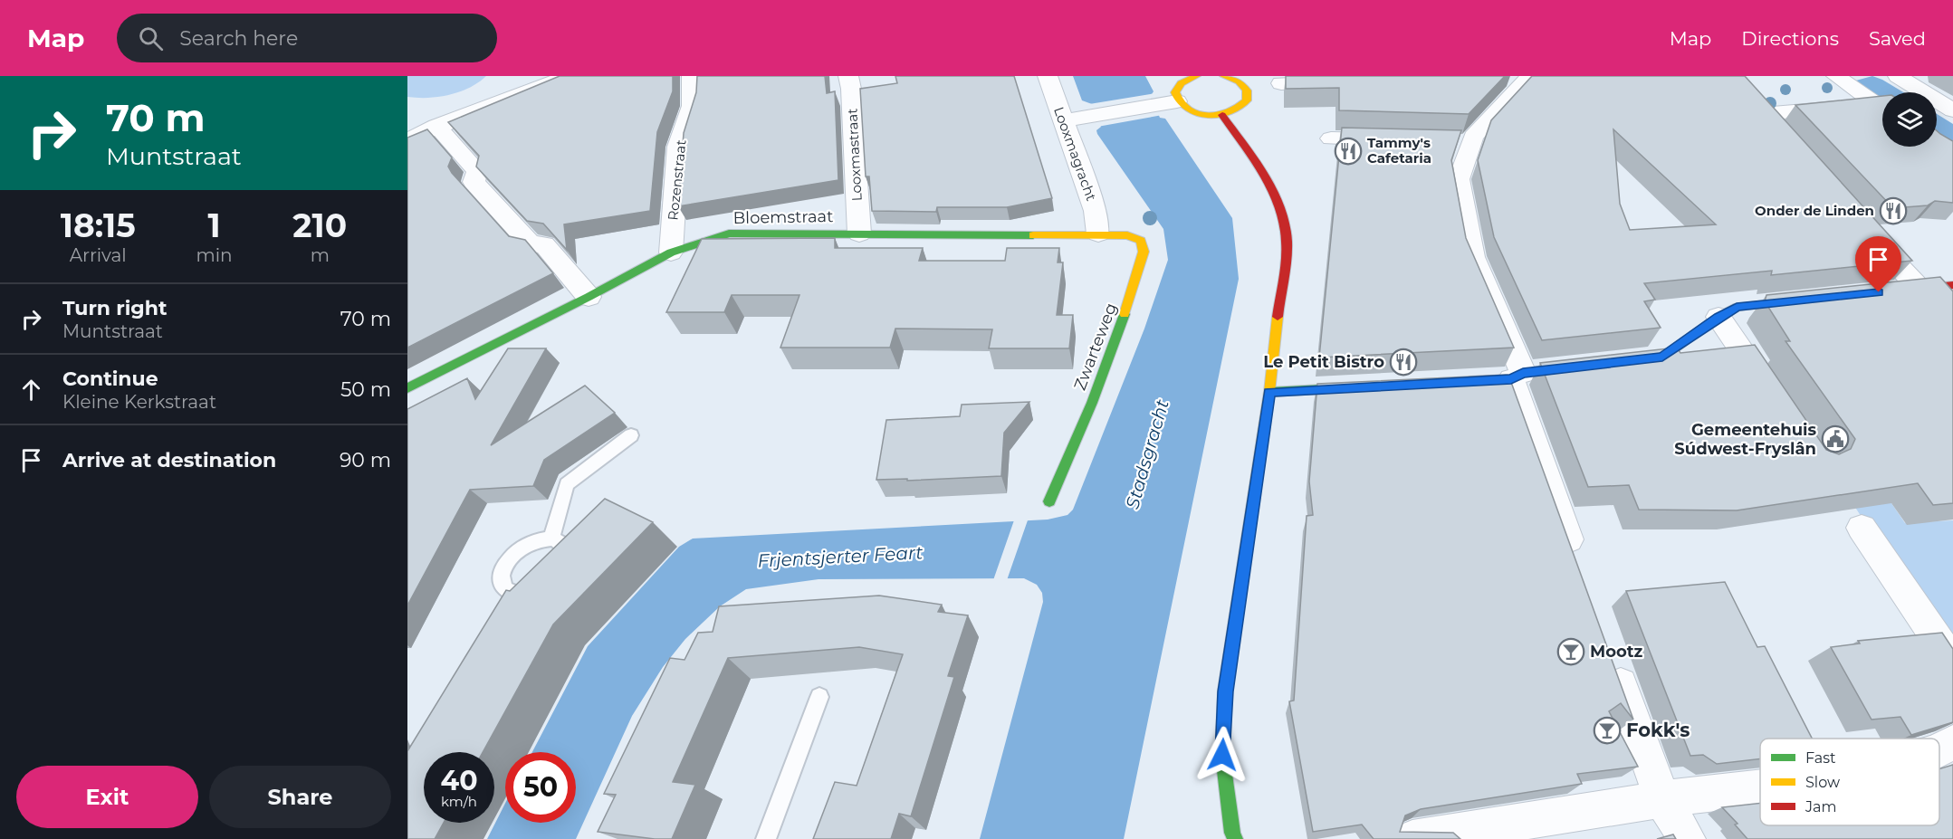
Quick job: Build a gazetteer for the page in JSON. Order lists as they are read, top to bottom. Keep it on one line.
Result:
{"streets":{"street":["Looxmagracht","Looxmastraat","Rozenstraat","Bloemstraat","Zwarteweg"]},"crossings":[["Looxmagracht","Bloemstraat"],["Looxmagracht","Zwarteweg"],["Looxmastraat","Bloemstraat"],["Rozenstraat","Bloemstraat"],["Bloemstraat","Zwarteweg"]],"water":["Stadsgracht","Frjentsjerter Feart"],"places":{"restaurant":["Tammy's Cafetaria","Onder de Linden","Le Petit Bistro"],"public building":["Gemeentehuis Súdwest-Fryslân"],"bar":["Mootz","Fokk's"]},"legend":["Fast","Slow","Jam"],"page":{"header":"Map","search":"Search here","nav":["Map","Directions","Saved"],"turn":["70 m","Muntstraat"],"eta":["18:15","Arrival","1","min","210","m"],"list":[{"name":"Turn right","note":"Muntstraat","value":"70 m"},{"name":"Continue","note":"Kleine Kerkstraat","value":"50 m"},{"name":"Arrive at destination","value":"90 m"}],"speed":"40 km/h","limit":"50","buttons":["Exit","Share"]}}
